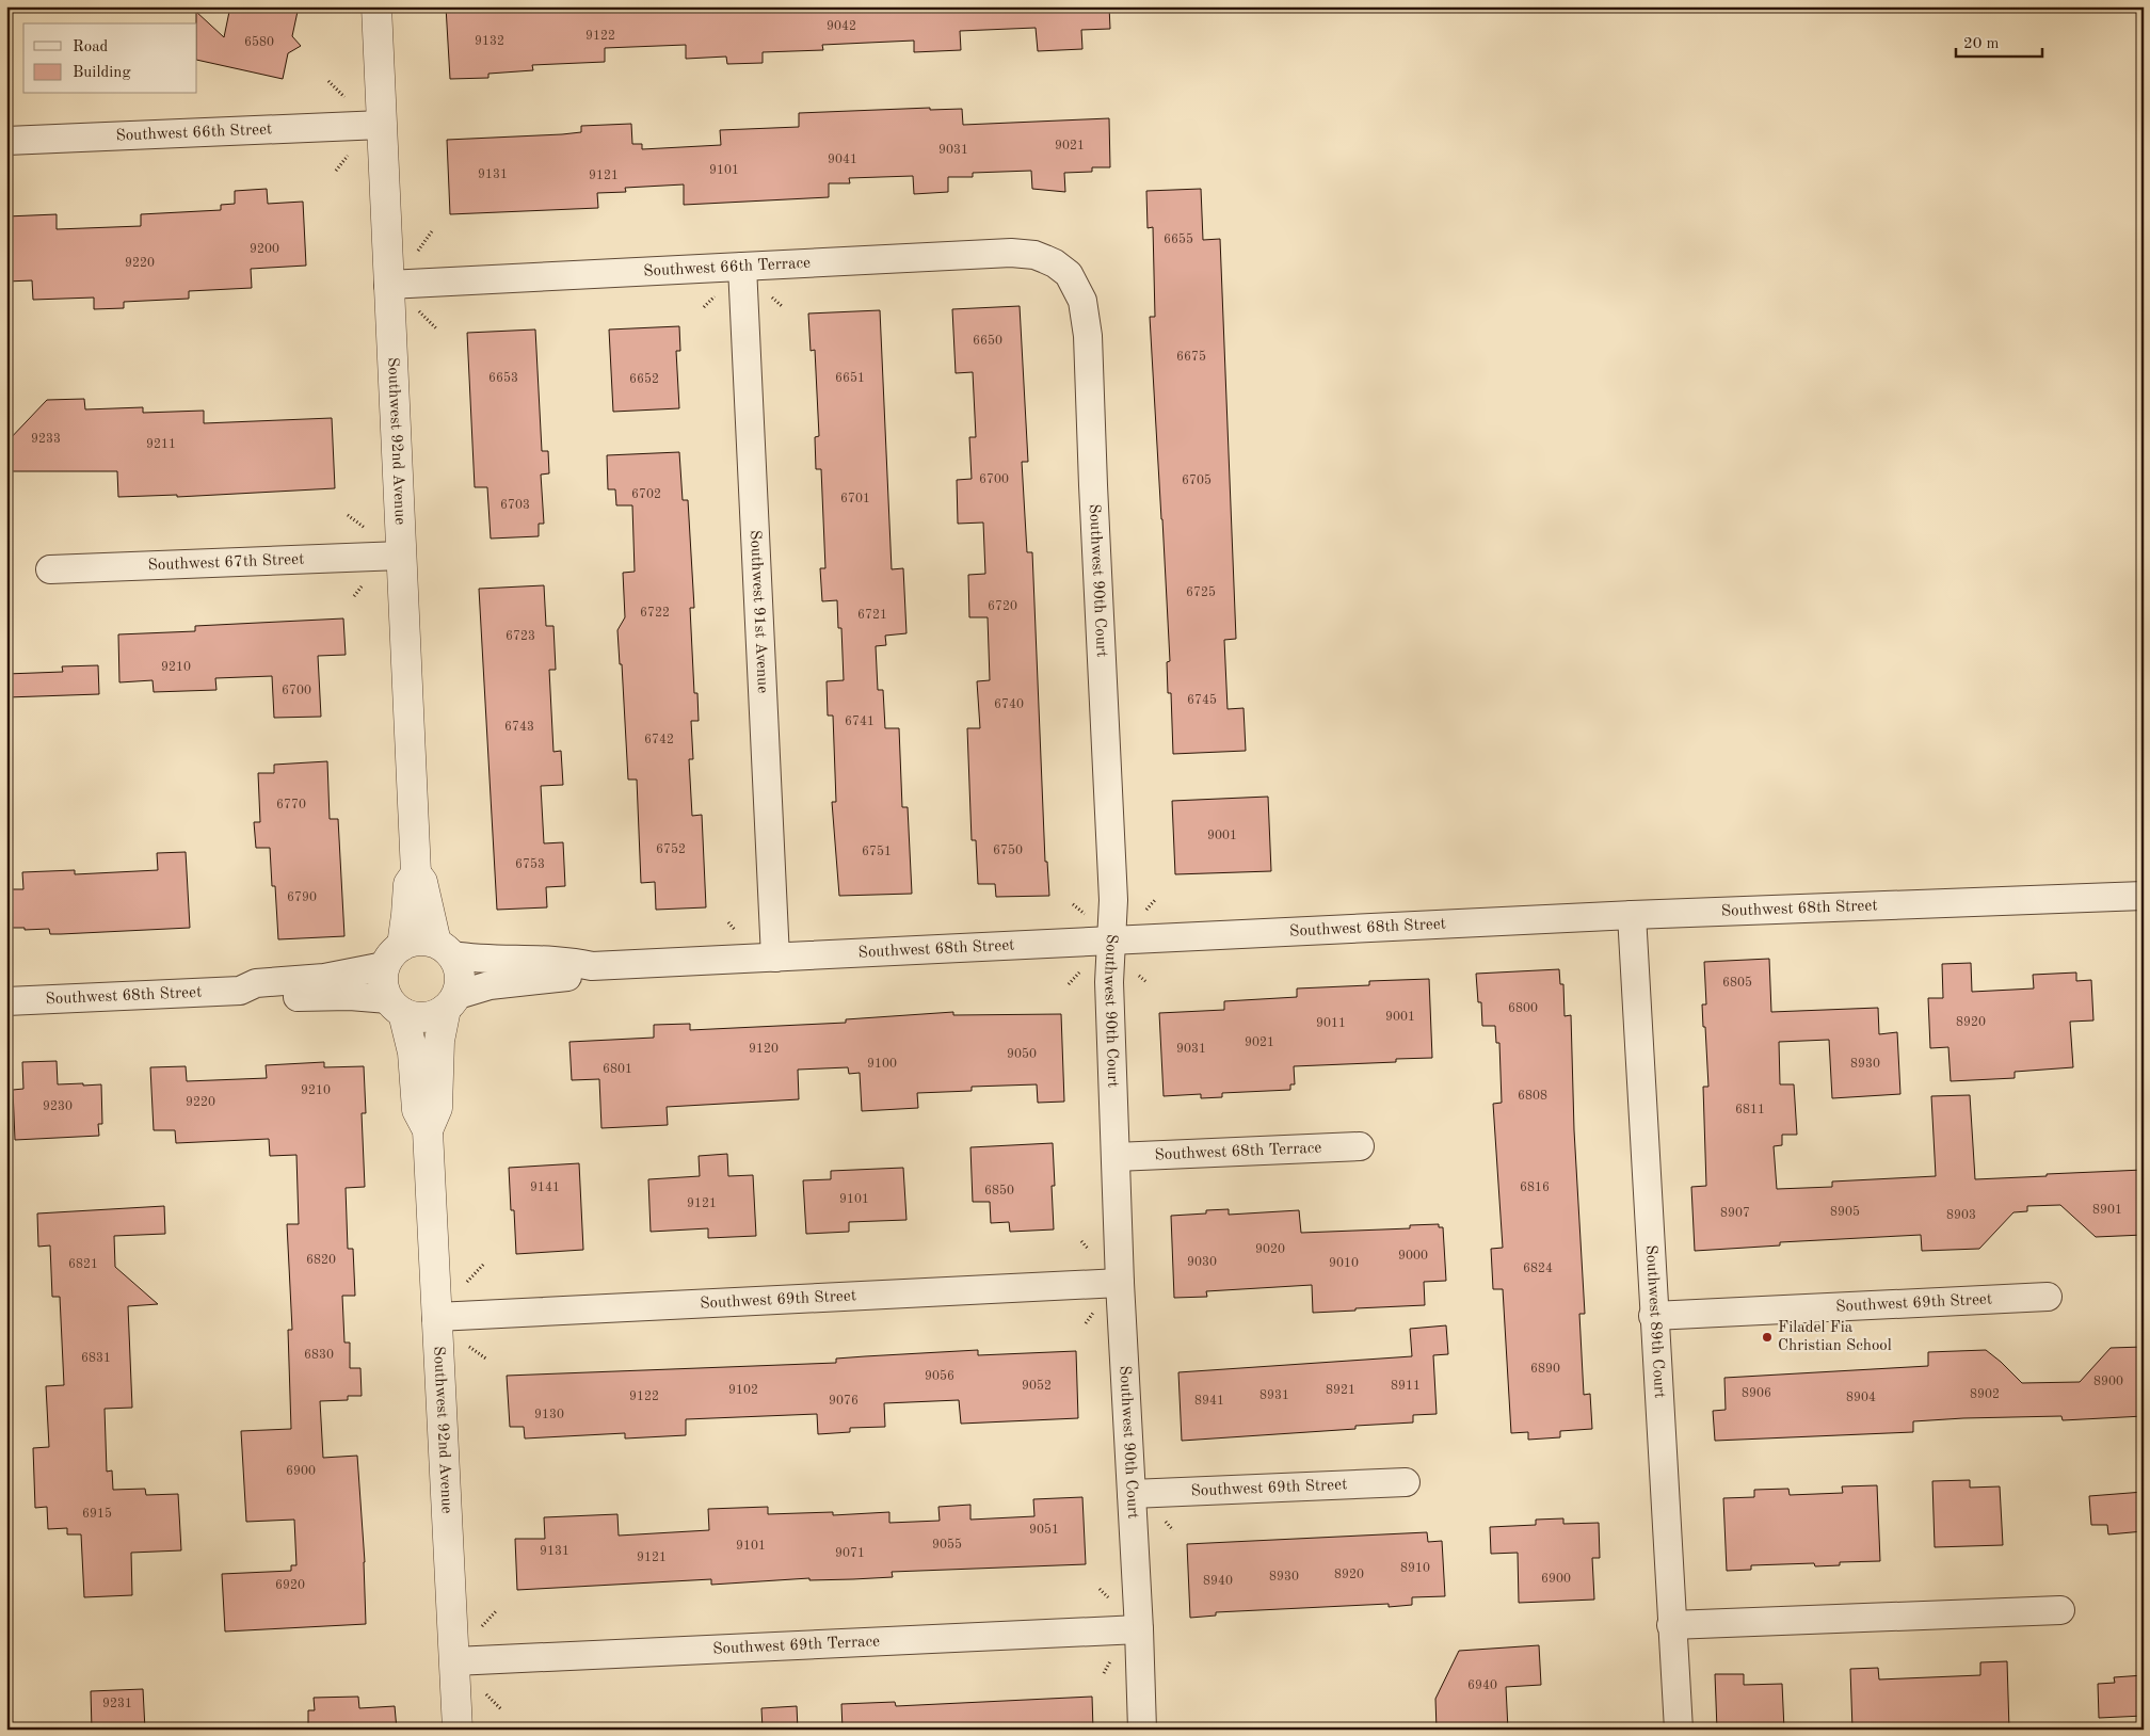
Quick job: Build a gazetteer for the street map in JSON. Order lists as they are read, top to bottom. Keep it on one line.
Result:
{"streets":{"street":["Southwest 66th Street","Southwest 66th Terrace","Southwest 92nd Avenue","Southwest 67th Street","Southwest 90th Court","Southwest 91st Avenue","Southwest 68th Street","Southwest 68th Terrace","Southwest 69th Street","Southwest 89th Court","Southwest 69th Terrace"]},"crossings":[["Southwest 66th Street","Southwest 92nd Avenue"],["Southwest 66th Terrace","Southwest 92nd Avenue"],["Southwest 66th Terrace","Southwest 90th Court"],["Southwest 66th Terrace","Southwest 91st Avenue"],["Southwest 92nd Avenue","Southwest 67th Street"],["Southwest 92nd Avenue","Southwest 68th Street"],["Southwest 92nd Avenue","Southwest 69th Street"],["Southwest 92nd Avenue","Southwest 69th Terrace"],["Southwest 90th Court","Southwest 68th Street"],["Southwest 90th Court","Southwest 68th Terrace"],["Southwest 90th Court","Southwest 69th Street"],["Southwest 90th Court","Southwest 69th Terrace"],["Southwest 91st Avenue","Southwest 68th Street"],["Southwest 68th Street","Southwest 89th Court"],["Southwest 69th Street","Southwest 89th Court"]],"places":["Filadel Fia Christian School"],"house_numbers":["9042","9122","9132","6580","9021","9031","9041","9101","9131","9121","6655","9200","9220","6650","6675","6653","6651","6652","9233","9211","6700","6705","6702","6701","6703","6725","6720","6722","6721","6723","9210","6700","6745","6740","6741","6743","6742","6770","9001","6752","6750","6751","6753","6790","6805","6800","9001","8920","9011","9021","9120","9031","9050","9100","8930","6801","9210","6808","9220","9230","6811","9141","6816","6850","9101","9121","8901","8905","8907","8903","9020","9000","6820","9030","9010","6821","6824","6830","6831","6890","9056","8900","9052","8911","9102","8921","8906","8902","8931","9122","8904","9076","8941","9130","6900","6915","9051","9055","9101","9131","9071","9121","8910","8920","8930","6900","8940","6920","6940","9231"],"legend":["Road","Building"],"scale_bar":"20 m"}
